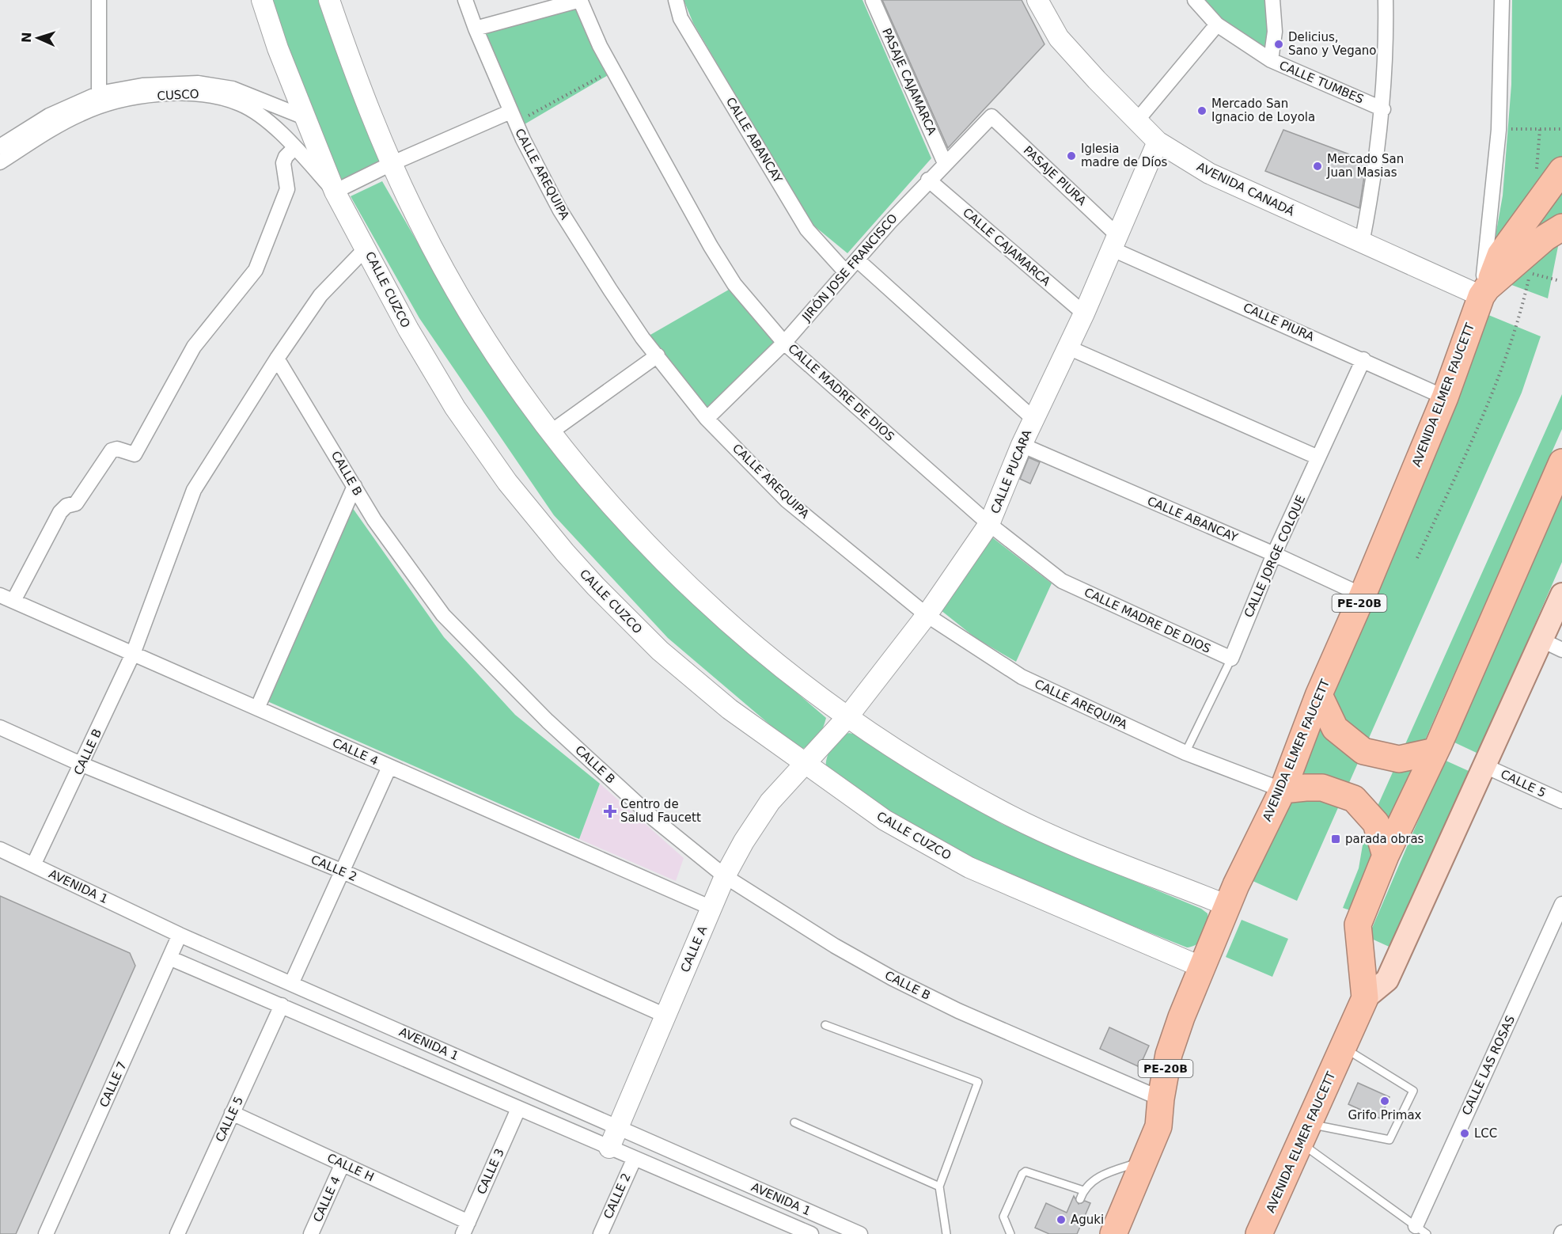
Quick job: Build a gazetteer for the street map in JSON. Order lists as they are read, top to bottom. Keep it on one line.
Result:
{"streets":{"highway":["AVENIDA ELMER FAUCETT","PE-20B"],"street":["PASAJE CAJAMARCA","CALLE TUMBES","CUSCO","CALLE ABANCAY","CALLE AREQUIPA","PASAJE PIURA","AVENIDA CANADÁ","CALLE CAJAMARCA","JIRÓN JOSE FRANCISCO","CALLE CUZCO","CALLE PIURA","CALLE MADRE DE DIOS","CALLE PUCARA","CALLE B","CALLE JORGE COLQUE","CALLE 4","CALLE 5","CALLE 2","AVENIDA 1","CALLE A","CALLE LAS ROSAS","CALLE 7","CALLE H","CALLE 3"]},"crossings":[["PASAJE CAJAMARCA","JIRÓN JOSE FRANCISCO"],["CUSCO","CALLE CUZCO"],["CALLE ABANCAY","JIRÓN JOSE FRANCISCO"],["CALLE ABANCAY","AVENIDA ELMER FAUCETT"],["CALLE ABANCAY","CALLE PUCARA"],["CALLE ABANCAY","CALLE JORGE COLQUE"],["CALLE AREQUIPA","JIRÓN JOSE FRANCISCO"],["CALLE AREQUIPA","AVENIDA ELMER FAUCETT"],["CALLE AREQUIPA","CALLE PUCARA"],["CALLE AREQUIPA","CALLE JORGE COLQUE"],["PASAJE PIURA","JIRÓN JOSE FRANCISCO"],["PASAJE PIURA","CALLE PIURA"],["PASAJE PIURA","CALLE PUCARA"],["AVENIDA CANADÁ","AVENIDA ELMER FAUCETT"],["AVENIDA CANADÁ","CALLE PUCARA"],["CALLE CAJAMARCA","JIRÓN JOSE FRANCISCO"],["CALLE CAJAMARCA","CALLE PUCARA"],["JIRÓN JOSE FRANCISCO","CALLE MADRE DE DIOS"],["CALLE CUZCO","AVENIDA ELMER FAUCETT"],["CALLE CUZCO","CALLE PUCARA"],["CALLE CUZCO","CALLE B"],["CALLE CUZCO","CALLE A"],["CALLE PIURA","AVENIDA ELMER FAUCETT"],["CALLE PIURA","CALLE PUCARA"],["CALLE PIURA","CALLE JORGE COLQUE"],["CALLE MADRE DE DIOS","CALLE PUCARA"],["CALLE MADRE DE DIOS","CALLE JORGE COLQUE"],["AVENIDA ELMER FAUCETT","CALLE B"],["AVENIDA ELMER FAUCETT","CALLE 5"],["CALLE PUCARA","CALLE A"],["CALLE B","CALLE 4"],["CALLE B","CALLE 2"],["CALLE B","AVENIDA 1"],["CALLE B","CALLE A"],["CALLE 4","CALLE A"],["CALLE 4","CALLE H"],["CALLE 5","AVENIDA 1"],["CALLE 5","CALLE H"],["CALLE 2","AVENIDA 1"],["CALLE 2","CALLE A"],["AVENIDA 1","CALLE A"],["AVENIDA 1","CALLE 7"],["AVENIDA 1","CALLE 3"],["CALLE H","CALLE 3"]],"places":{"other":["Delicius, Sano y Vegano","Mercado San Ignacio de Loyola","Iglesia madre de Díos","Mercado San Juan Masias","Grifo Primax","LCC","Aguki"],"health":["Centro de Salud Faucett"],"transit":["parada obras"]},"north":"left"}
